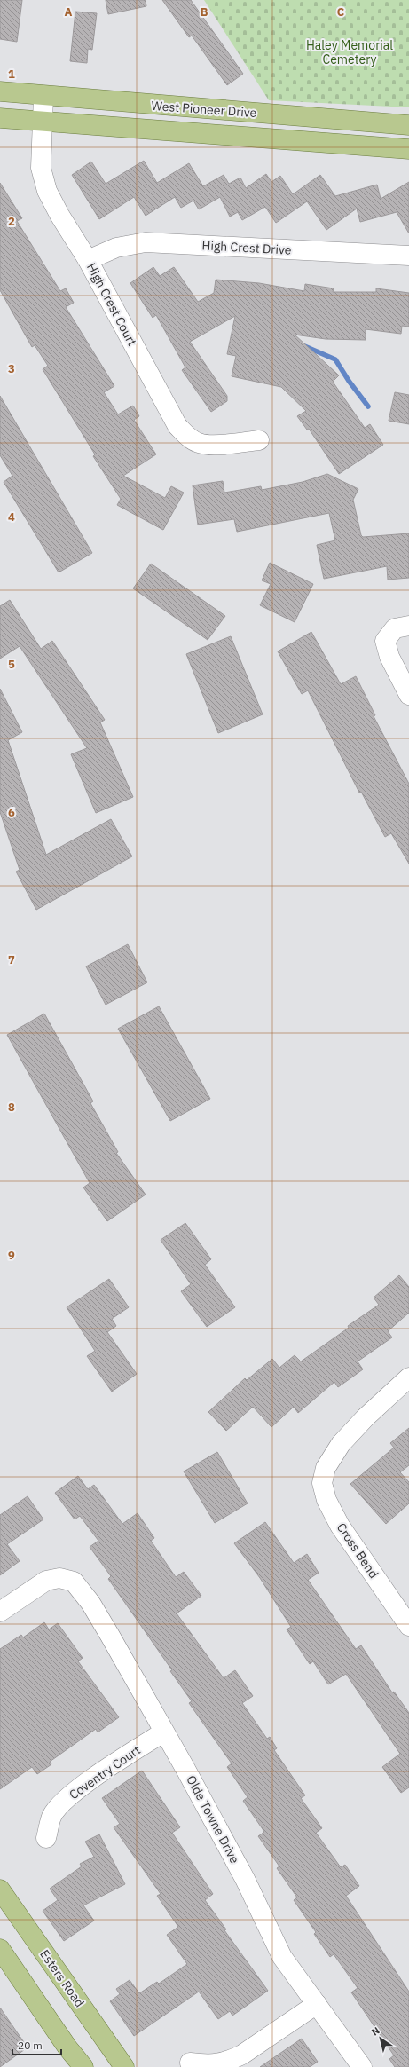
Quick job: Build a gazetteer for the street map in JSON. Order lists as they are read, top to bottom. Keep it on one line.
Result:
{"streets":{"main road":["West Pioneer Drive","Esters Road"],"street":["High Crest Drive","High Crest Court","Cross Bend","Coventry Court","Olde Towne Drive"]},"crossings":[["West Pioneer Drive","High Crest Court"],["High Crest Drive","High Crest Court"],["Coventry Court","Olde Towne Drive"]],"parks":["Haley Memorial Cemetery"],"scale_bar":"20 m","north":"top left","grid":{"columns":["A","B","C"],"rows":["1","2","3","4","5","6","7","8","9"]}}
